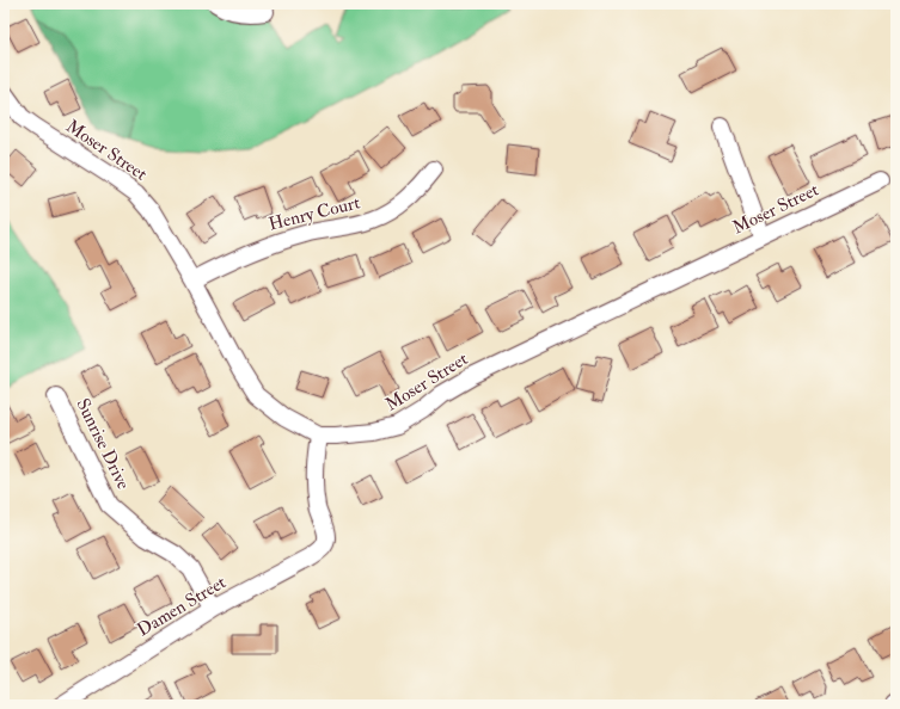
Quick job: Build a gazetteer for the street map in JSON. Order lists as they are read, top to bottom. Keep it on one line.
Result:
{"streets":{"street":["Moser Street","Henry Court","Sunrise Drive","Damen Street"]},"crossings":[["Moser Street","Henry Court"],["Moser Street","Damen Street"],["Sunrise Drive","Damen Street"]]}
